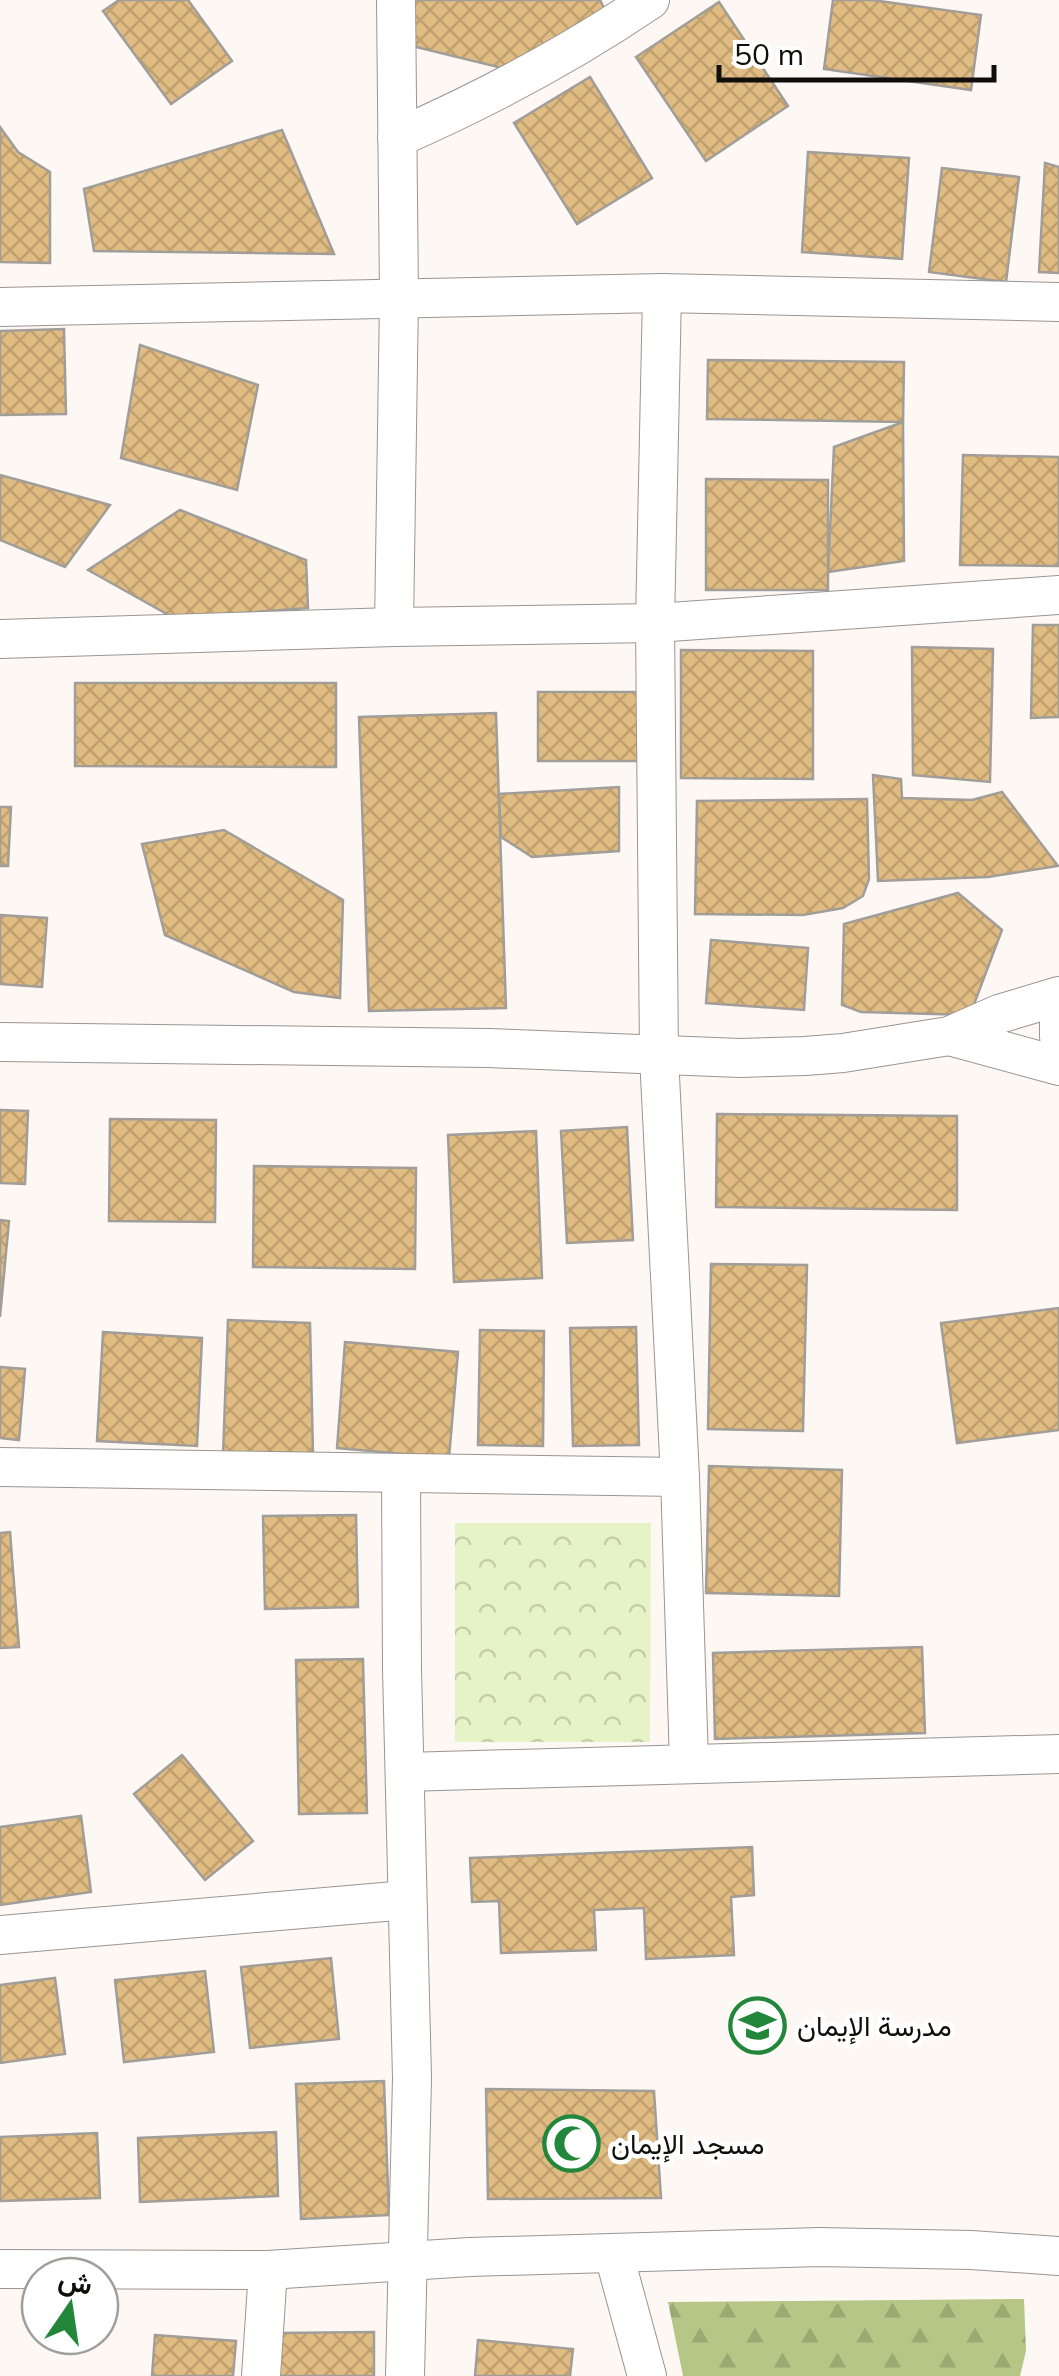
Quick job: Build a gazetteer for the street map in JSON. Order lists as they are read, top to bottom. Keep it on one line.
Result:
{"places":{"school or university":["مدرسة الإيمان"],"mosque":["مسجد الإيمان"]},"scale_bar":"50 m","north":"top"}
